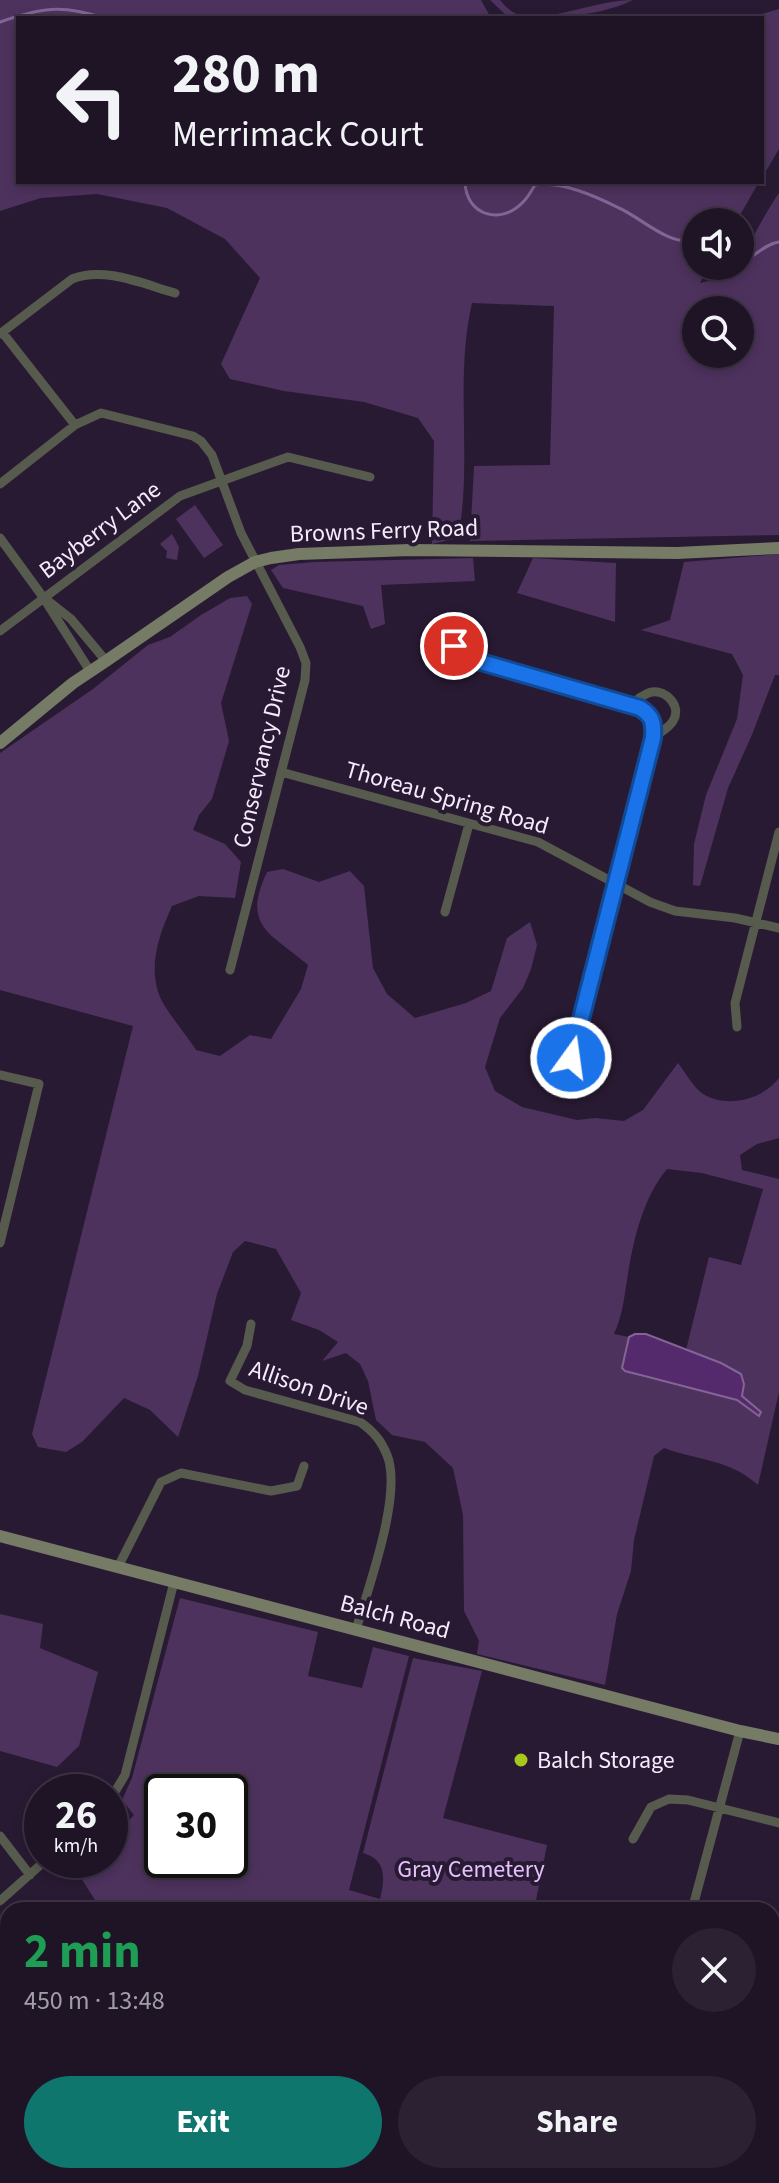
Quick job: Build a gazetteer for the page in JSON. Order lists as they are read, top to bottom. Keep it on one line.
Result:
{"streets":{"street":["Bayberry Lane","Browns Ferry Road","Conservancy Drive","Thoreau Spring Road","Allison Drive","Balch Road"]},"crossings":[["Bayberry Lane","Conservancy Drive"],["Browns Ferry Road","Conservancy Drive"],["Conservancy Drive","Thoreau Spring Road"],["Allison Drive","Balch Road"]],"parks":["Gray Cemetery"],"places":["Balch Storage"],"page":{"turn":["280 m","Merrimack Court"],"speed":"26 km/h","limit":"30","heading":["2 min","450 m · 13:48"],"buttons":["Exit","Share"]}}
